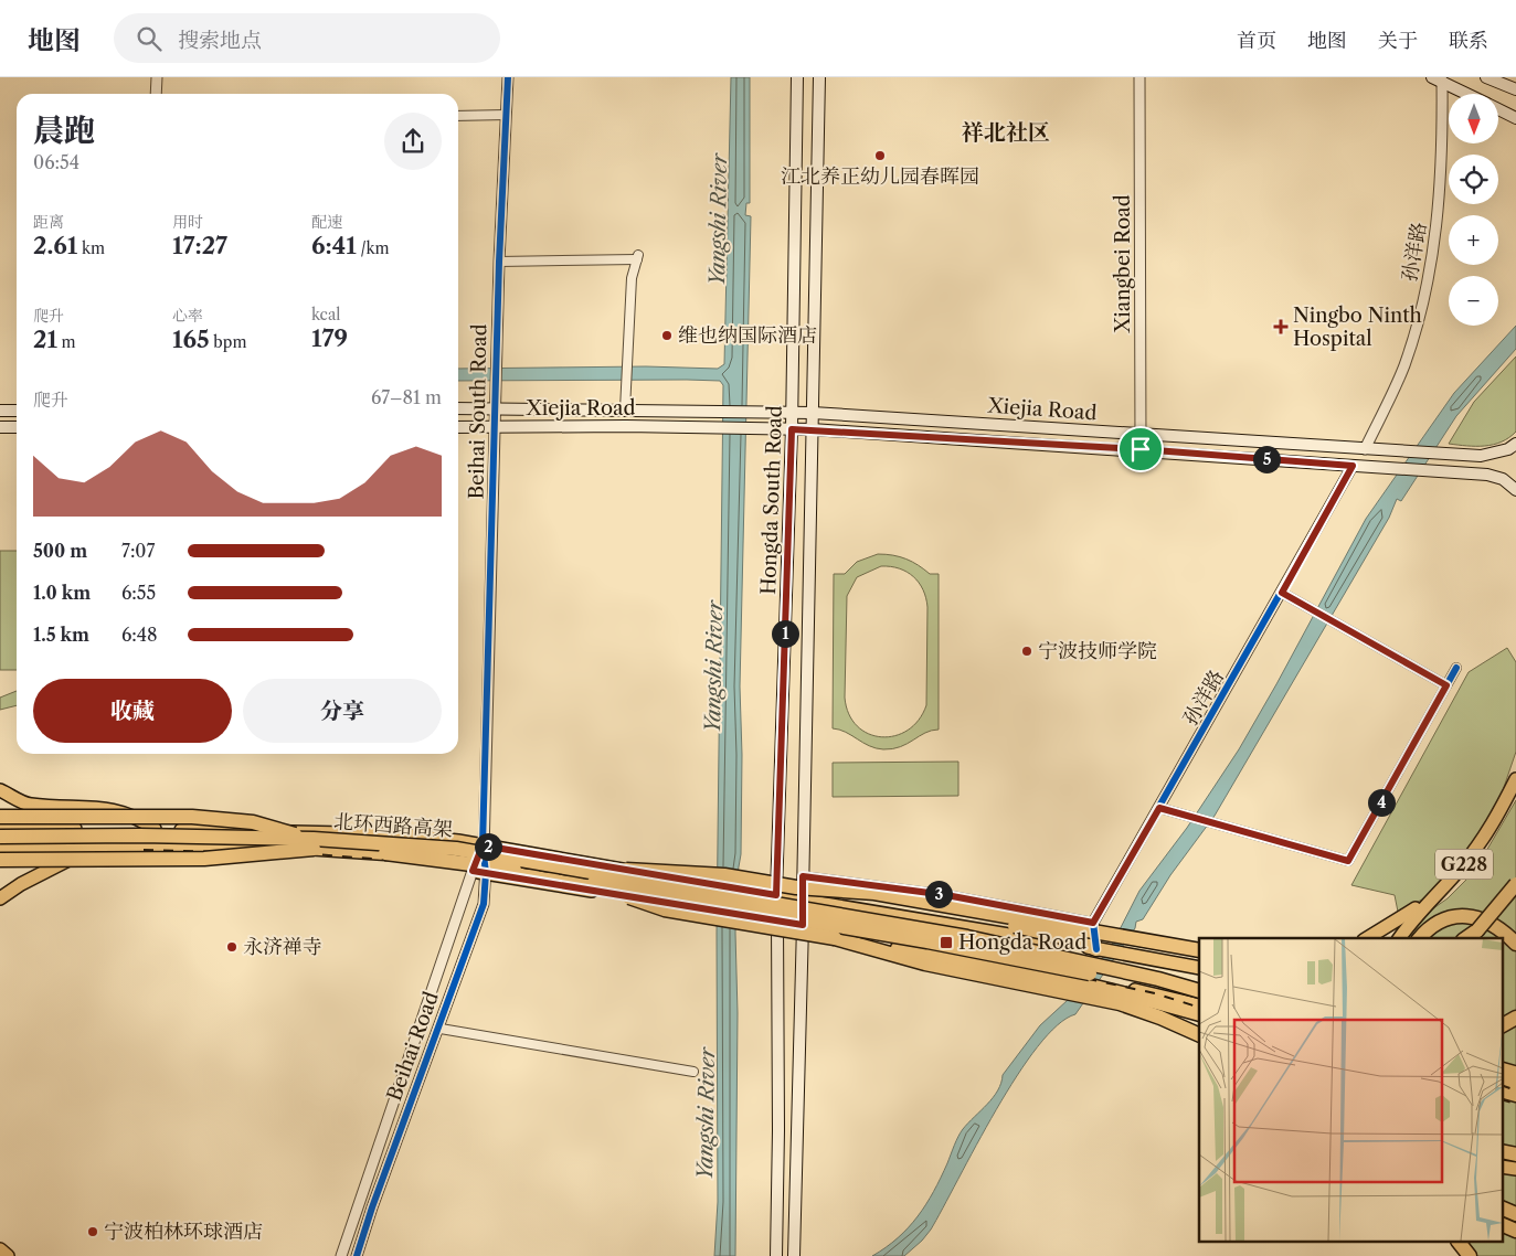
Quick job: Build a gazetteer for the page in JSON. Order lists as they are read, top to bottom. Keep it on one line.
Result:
{"streets":{"highway":["北环西路高架"],"main road":["Xiejia Road","Hongda South Road","G228"],"street":["孙洋路","Xiangbei Road","Beihai South Road","Beihai Road"]},"crossings":[["孙洋路","Xiejia Road"],["Xiangbei Road","Xiejia Road"],["Xiejia Road","Beihai South Road"],["Xiejia Road","Hongda South Road"],["Beihai South Road","Beihai Road"]],"districts":["祥北社区"],"water":["Yangshi River"],"places":{"other":["江北养正幼儿园春晖园","维也纳国际酒店","宁波技师学院","永济禅寺","宁波柏林环球酒店"],"health":["Ningbo Ninth Hospital"],"transit":["Hongda Road"]},"north":"bottom","page":{"header":"地图","search":"搜索地点","nav":["首页","地图","关于","联系"],"map_buttons":["+","−"],"heading":["晨跑","06:54"],"stats":[["距离","2.61 km"],["用时","17:27"],["配速","6:41 /km"],["爬升","21 m"],["心率","165 bpm"],["kcal","179"]],"chart":["爬升","67–81 m"],"pins":["5","1","4","2","3"],"list":[{"name":"500 m","note":"7:07"},{"name":"1.0 km","note":"6:55"},{"name":"1.5 km","note":"6:48"}],"buttons":["收藏","分享"]}}
